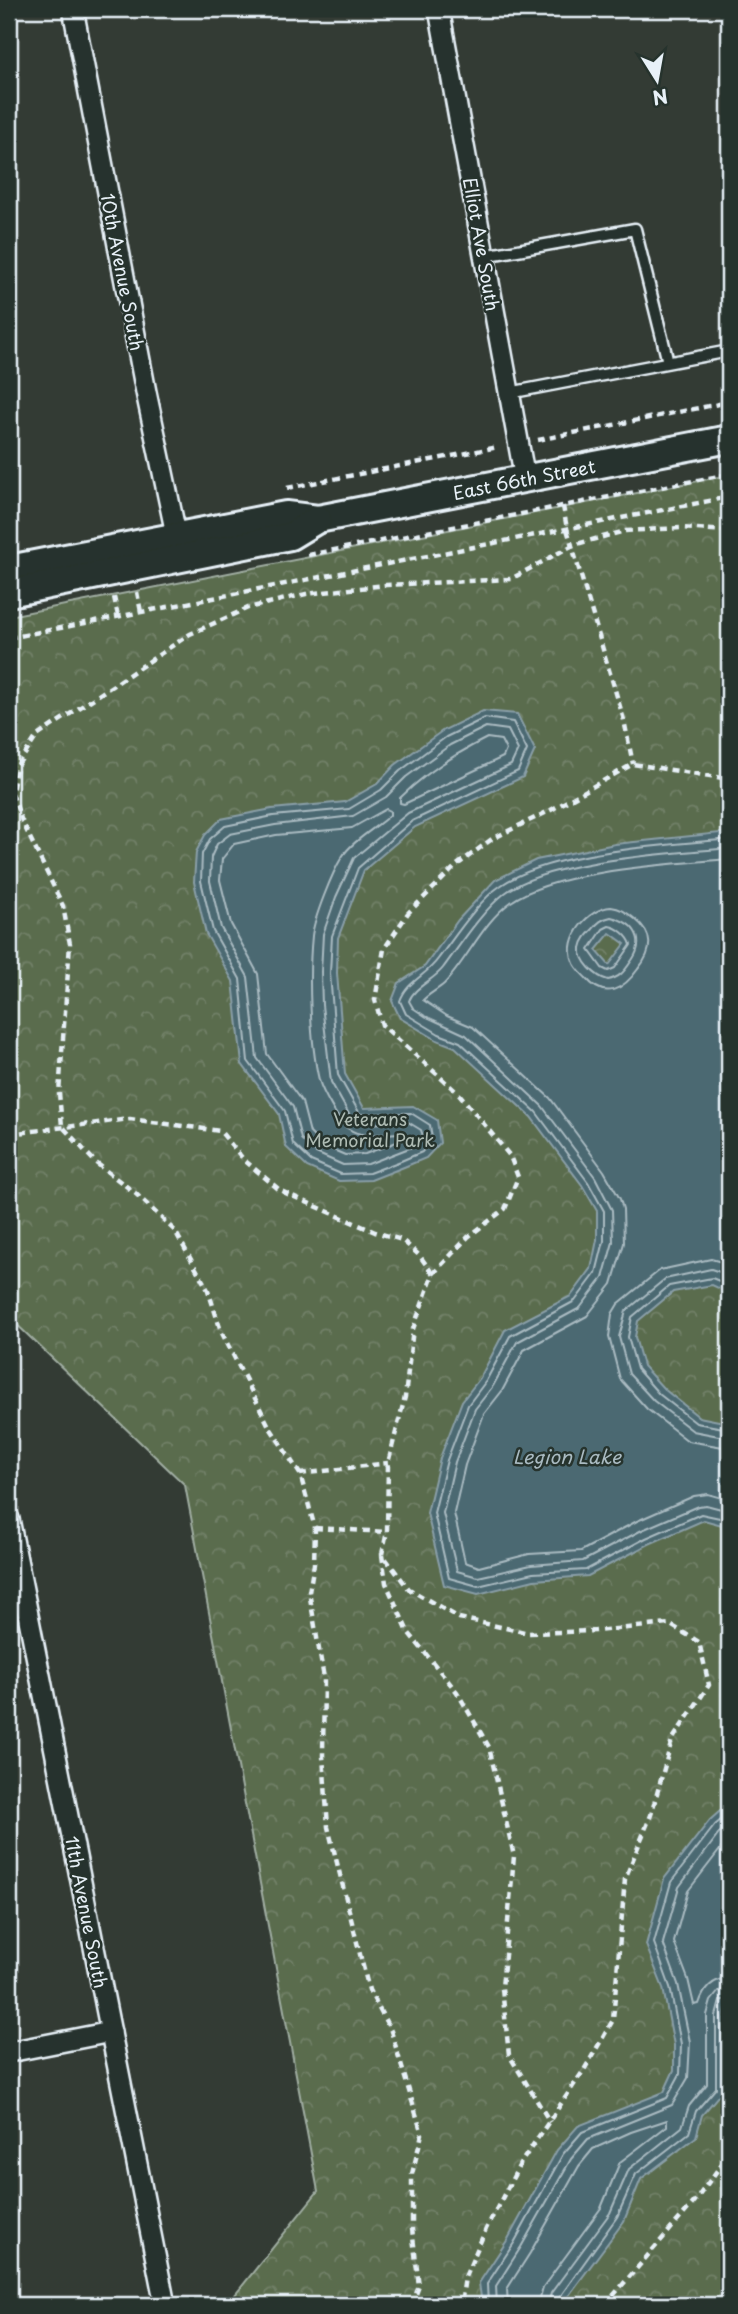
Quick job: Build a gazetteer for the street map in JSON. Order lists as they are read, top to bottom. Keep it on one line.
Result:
{"streets":{"main road":["East 66th Street"],"street":["Elliot Ave South","10th Avenue South","11th Avenue South"]},"crossings":[["Elliot Ave South","East 66th Street"],["10th Avenue South","East 66th Street"]],"water":["Legion Lake"],"parks":["Veterans Memorial Park"],"north":"bottom"}
